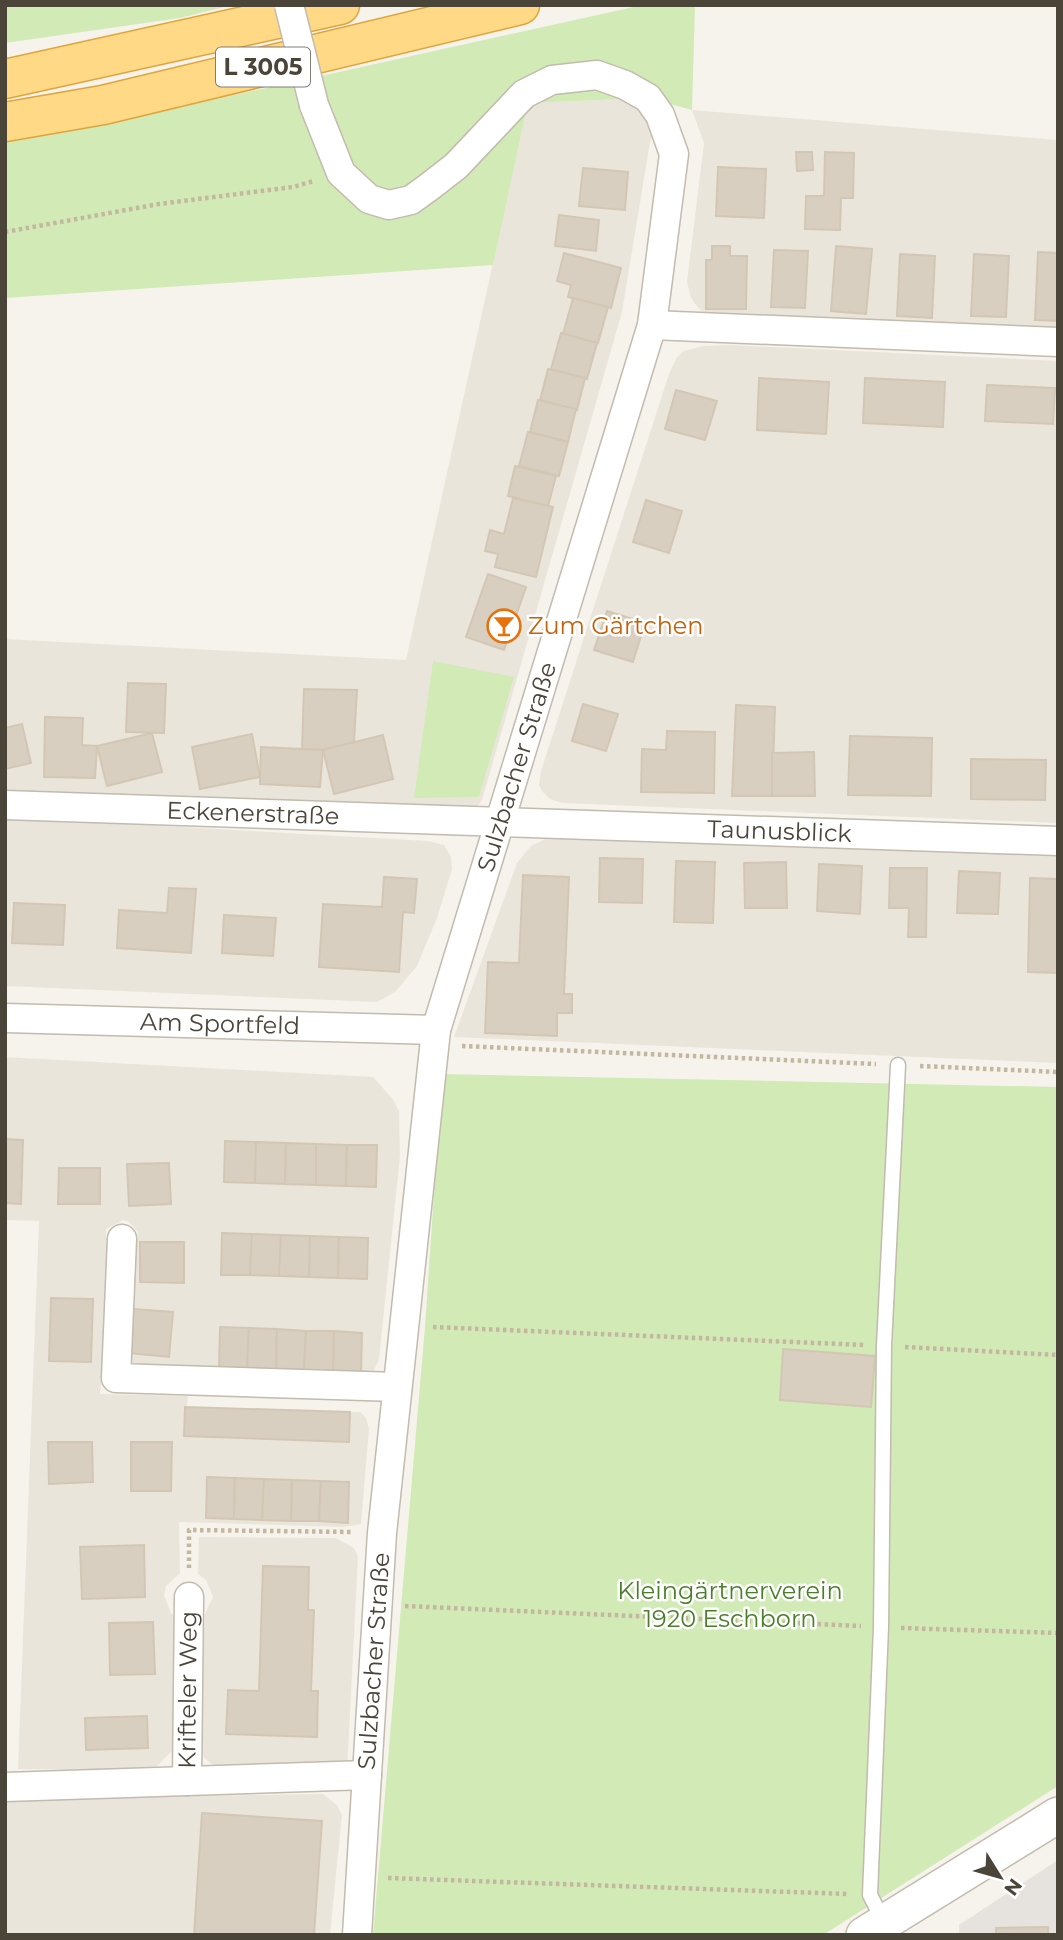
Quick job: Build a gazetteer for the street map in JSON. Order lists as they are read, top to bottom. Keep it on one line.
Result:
{"streets":{"highway":["L 3005"],"street":["Sulzbacher Straße","Eckenerstraße","Taunusblick","Am Sportfeld","Krifteler Weg"]},"crossings":[["Sulzbacher Straße","Eckenerstraße"],["Sulzbacher Straße","Taunusblick"],["Sulzbacher Straße","Am Sportfeld"],["Sulzbacher Straße","Krifteler Weg"],["Eckenerstraße","Taunusblick"]],"parks":["Kleingärtnerverein 1920 Eschborn"],"places":{"bar":["Zum Gärtchen"]},"north":"bottom right"}
